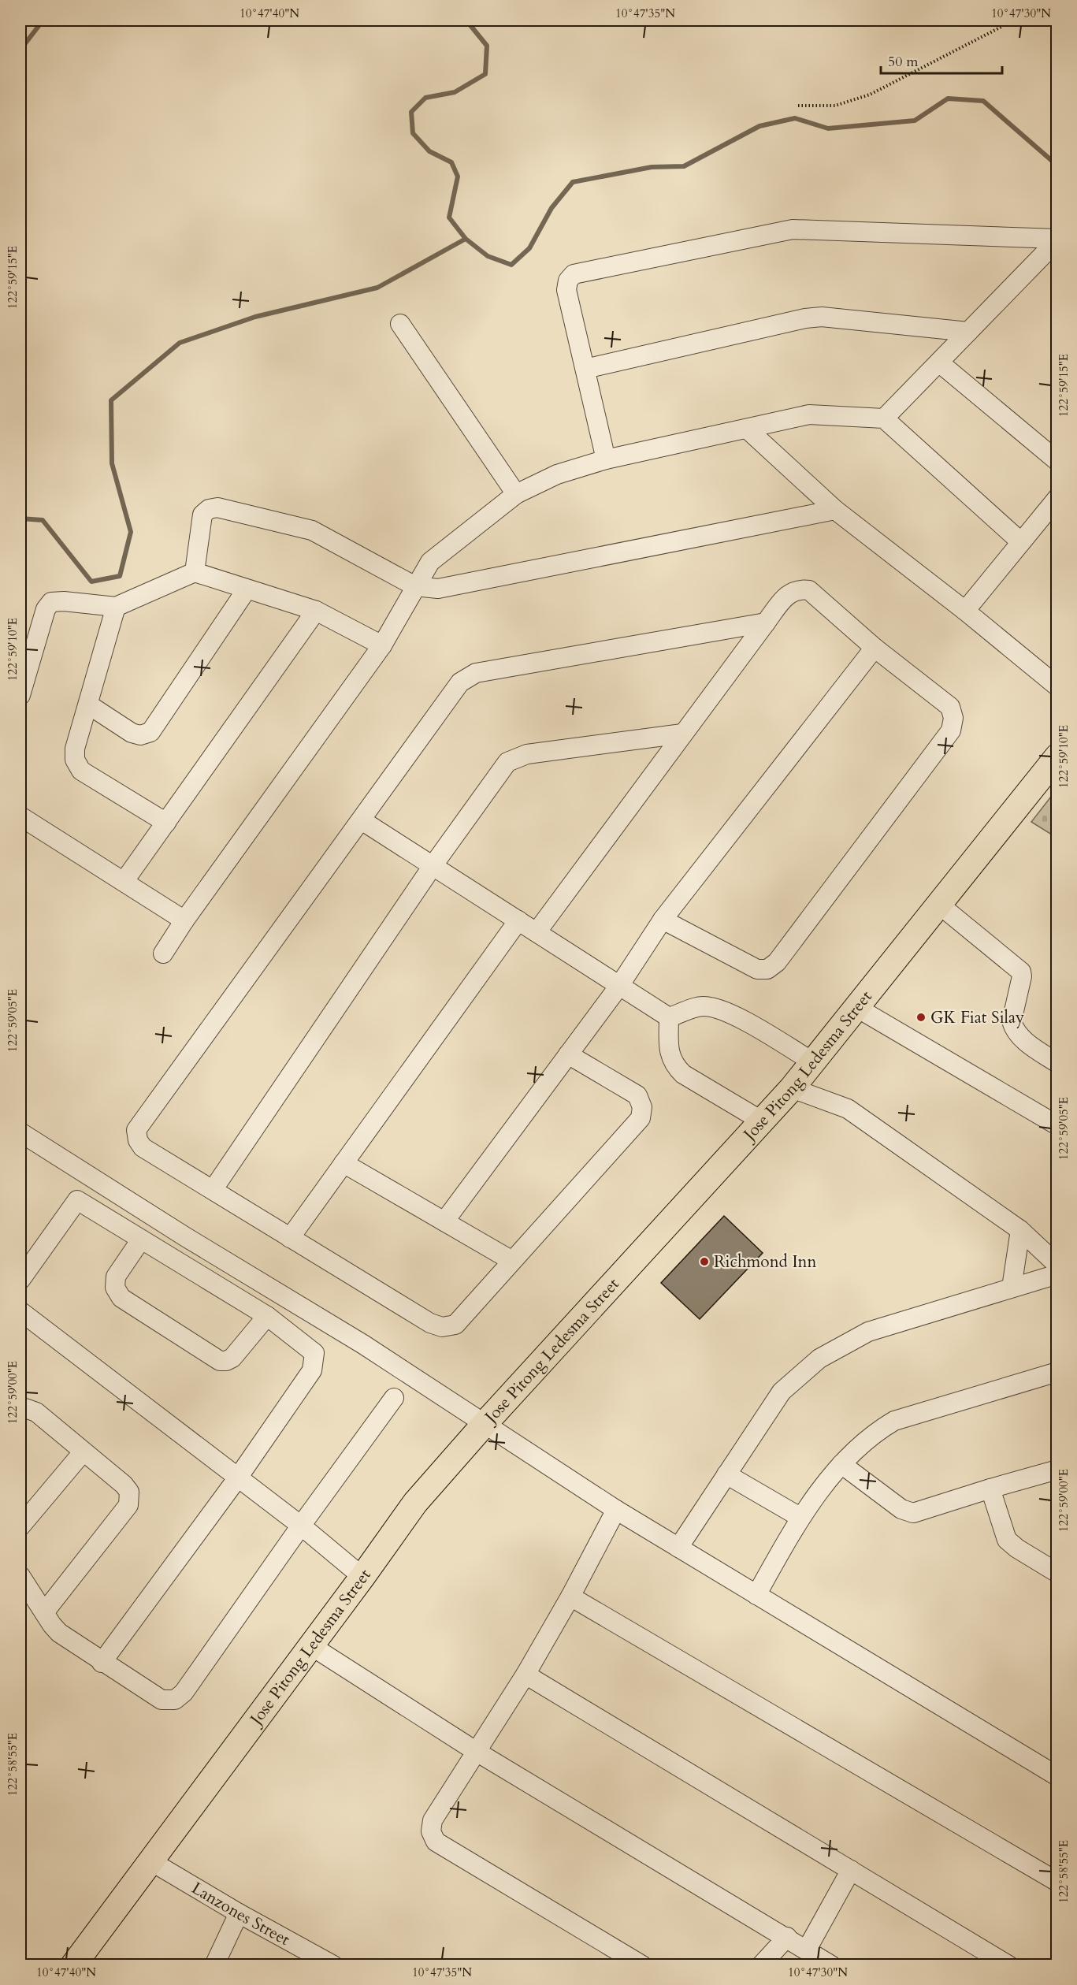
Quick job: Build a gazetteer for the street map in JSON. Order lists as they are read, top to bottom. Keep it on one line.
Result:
{"streets":{"main road":["Jose Pitong Ledesma Street"],"street":["Lanzones Street"]},"crossings":[["Jose Pitong Ledesma Street","Lanzones Street"]],"places":["GK Fiat Silay","Richmond Inn"],"scale_bar":"50 m","coordinates":["10°47'40\"N","10°47'35\"N","10°47'30\"N","122°59'15\"E","122°59'10\"E","122°59'05\"E","122°59'00\"E","122°58'55\"E"]}
